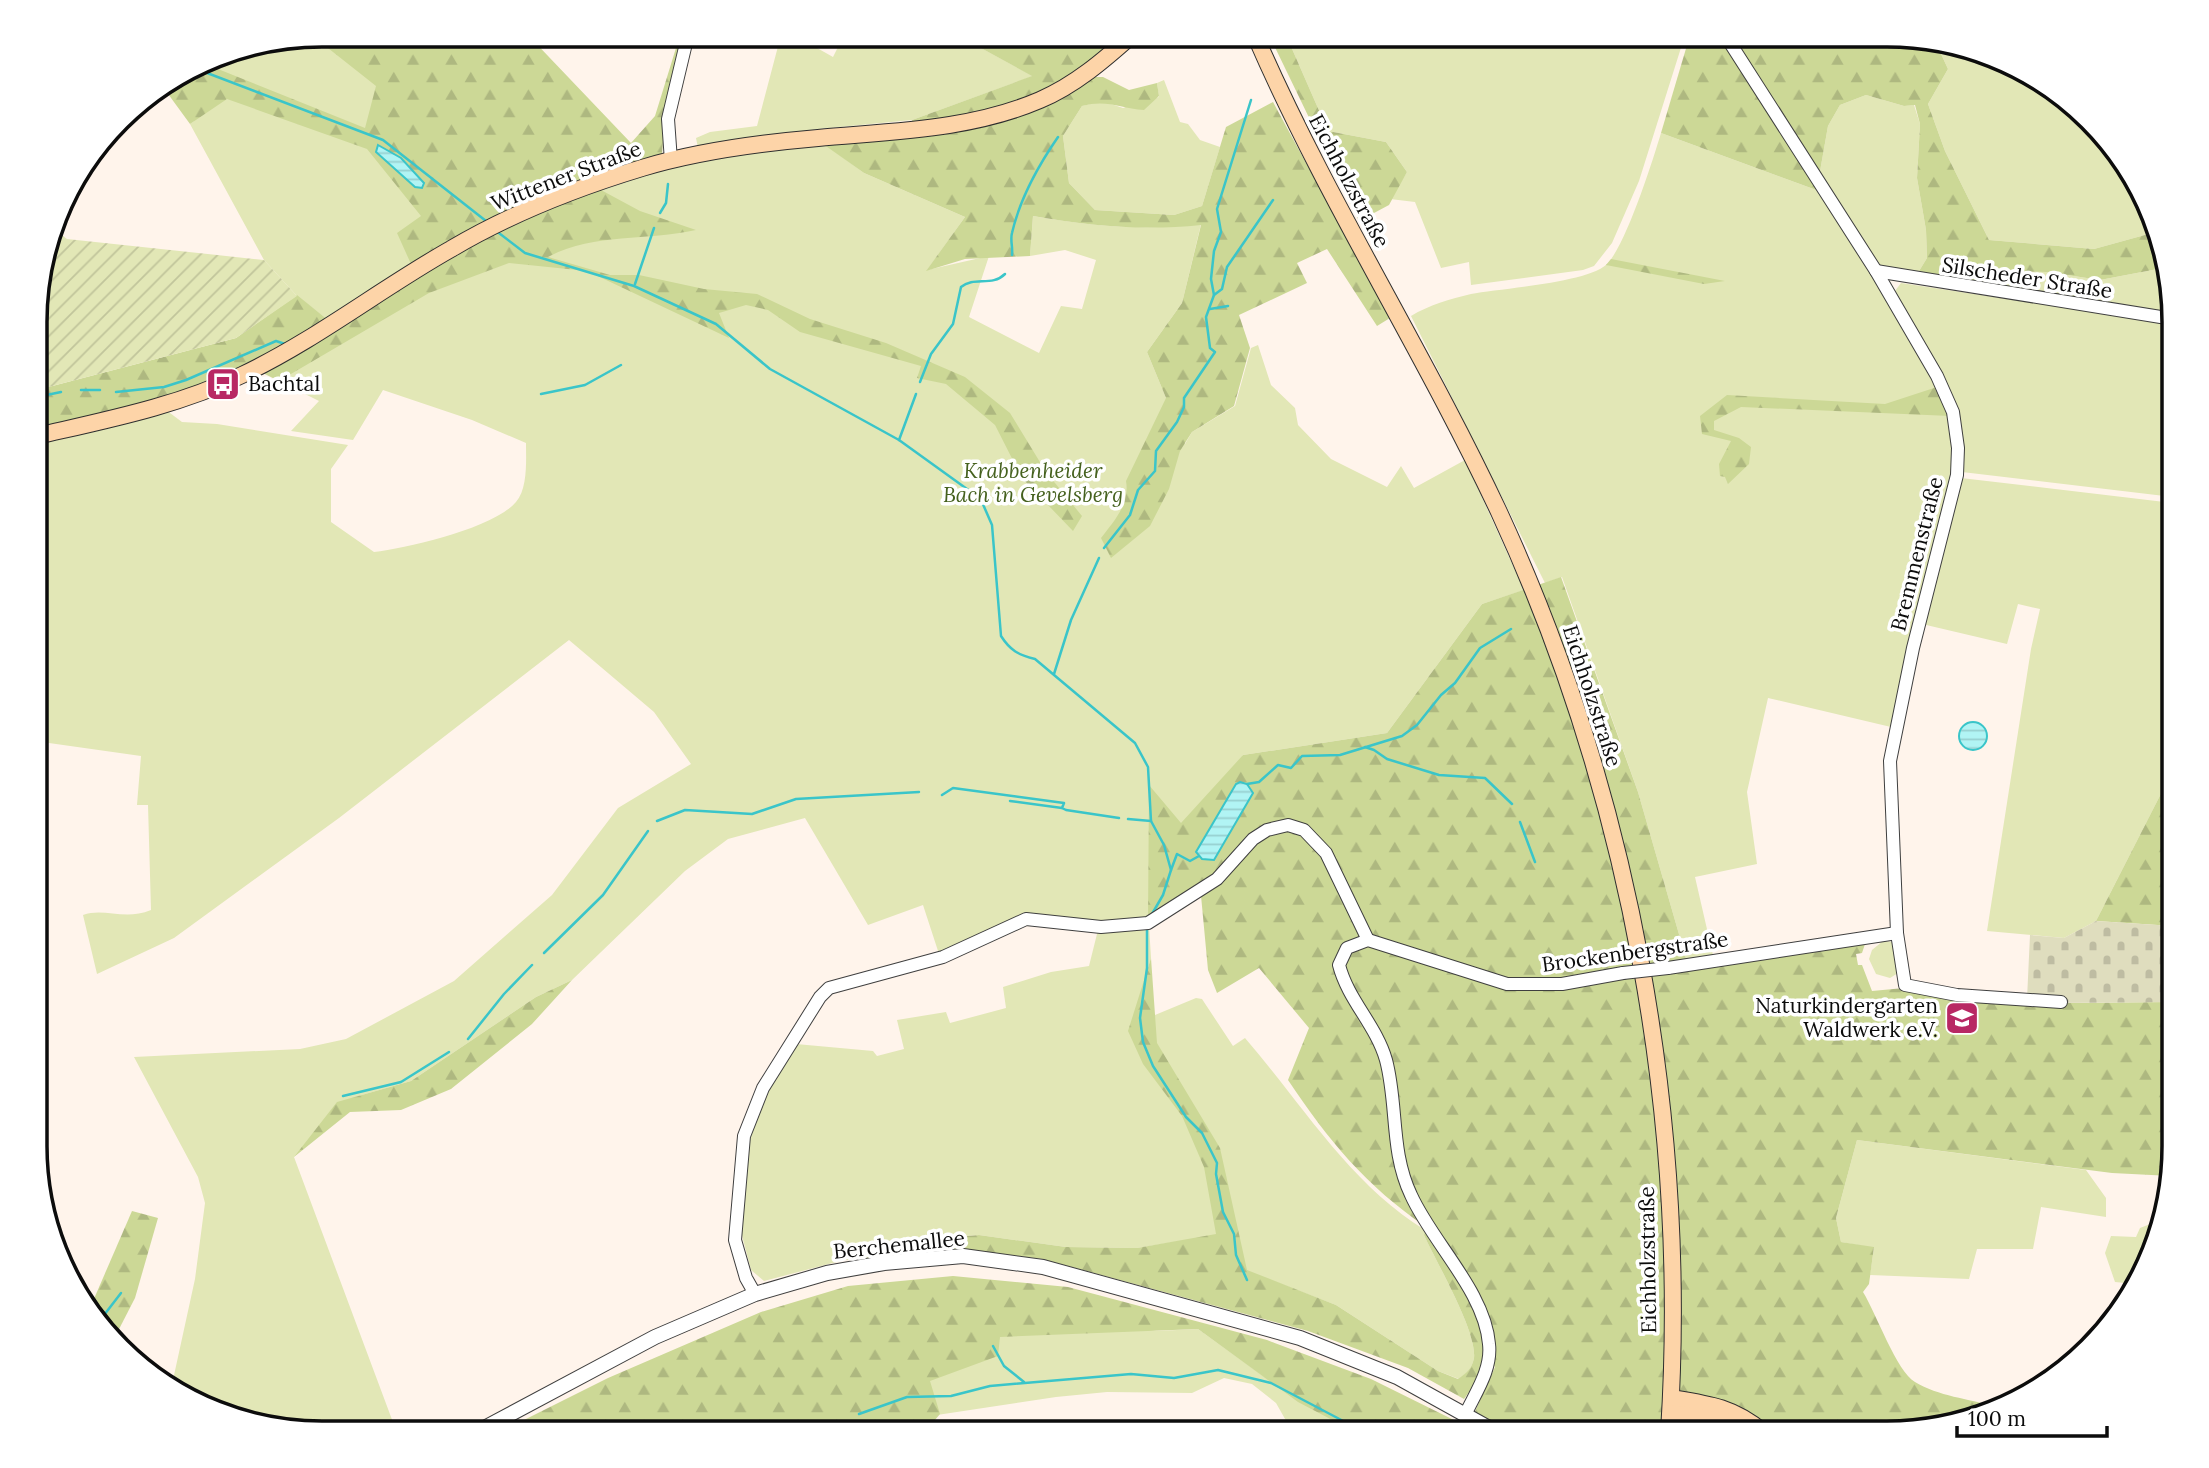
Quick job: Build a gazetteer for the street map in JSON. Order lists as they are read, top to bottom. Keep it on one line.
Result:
{"streets":{"main road":["Wittener Straße","Eichholzstraße"],"street":["Silscheder Straße","Bremmenstraße","Brockenbergstraße","Berchemallee"]},"crossings":[["Silscheder Straße","Bremmenstraße"],["Bremmenstraße","Brockenbergstraße"]],"parks":["Krabbenheider Bach in Gevelsberg"],"places":{"bus stop":["Bachtal"],"school or university":["Naturkindergarten Waldwerk e.V."]},"scale_bar":"100 m"}
